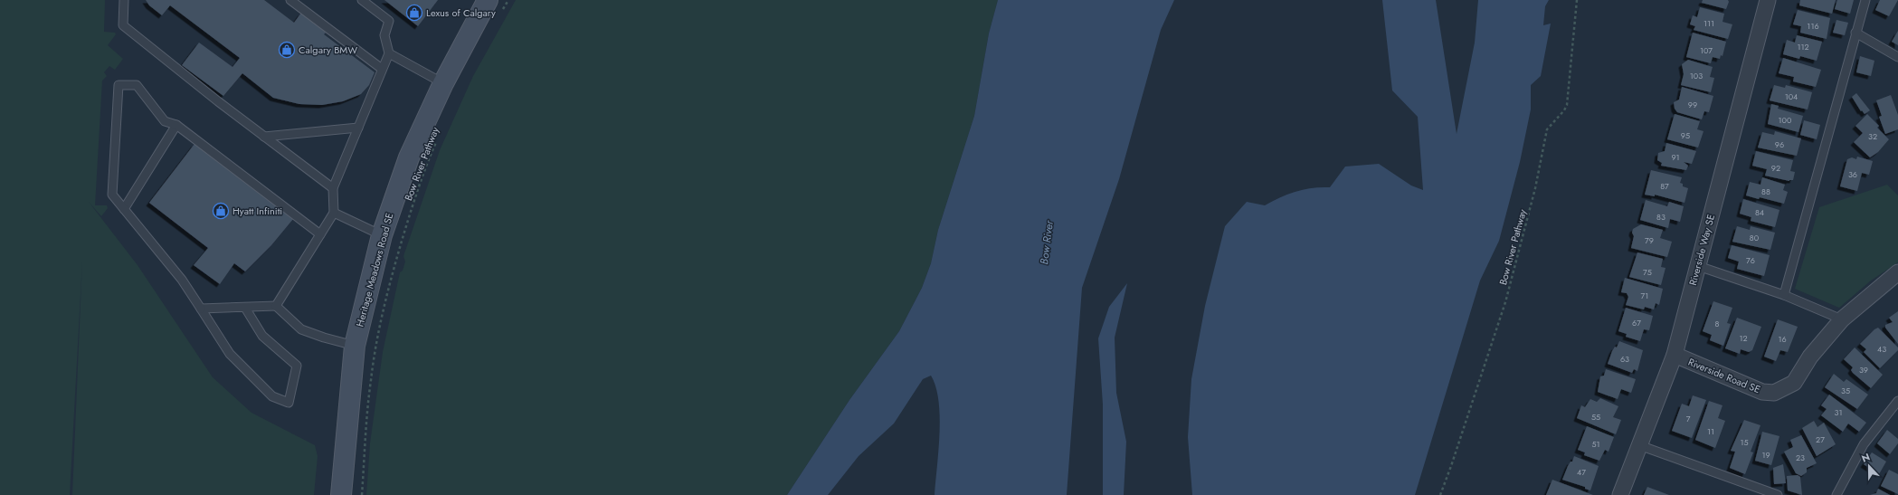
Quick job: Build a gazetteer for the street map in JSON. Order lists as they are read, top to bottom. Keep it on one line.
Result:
{"streets":{"main road":["Heritage Meadows Road SE"],"street":["Riverside Way SE","Riverside Road SE"],"path":["Bow River Pathway"]},"crossings":[["Riverside Way SE","Riverside Road SE"]],"water":["Bow River"],"places":{"shop":["Lexus of Calgary","Calgary BMW","Hyatt Infiniti"]},"house_numbers":["111","116","112","107","103","104","99","100","95","32","96","91","92","36","87","88","84","83","80","79","76","75","71","67","8","12","16","43","63","39","35","31","55","7","11","27","15","51","19","23","47"],"north":"top"}
